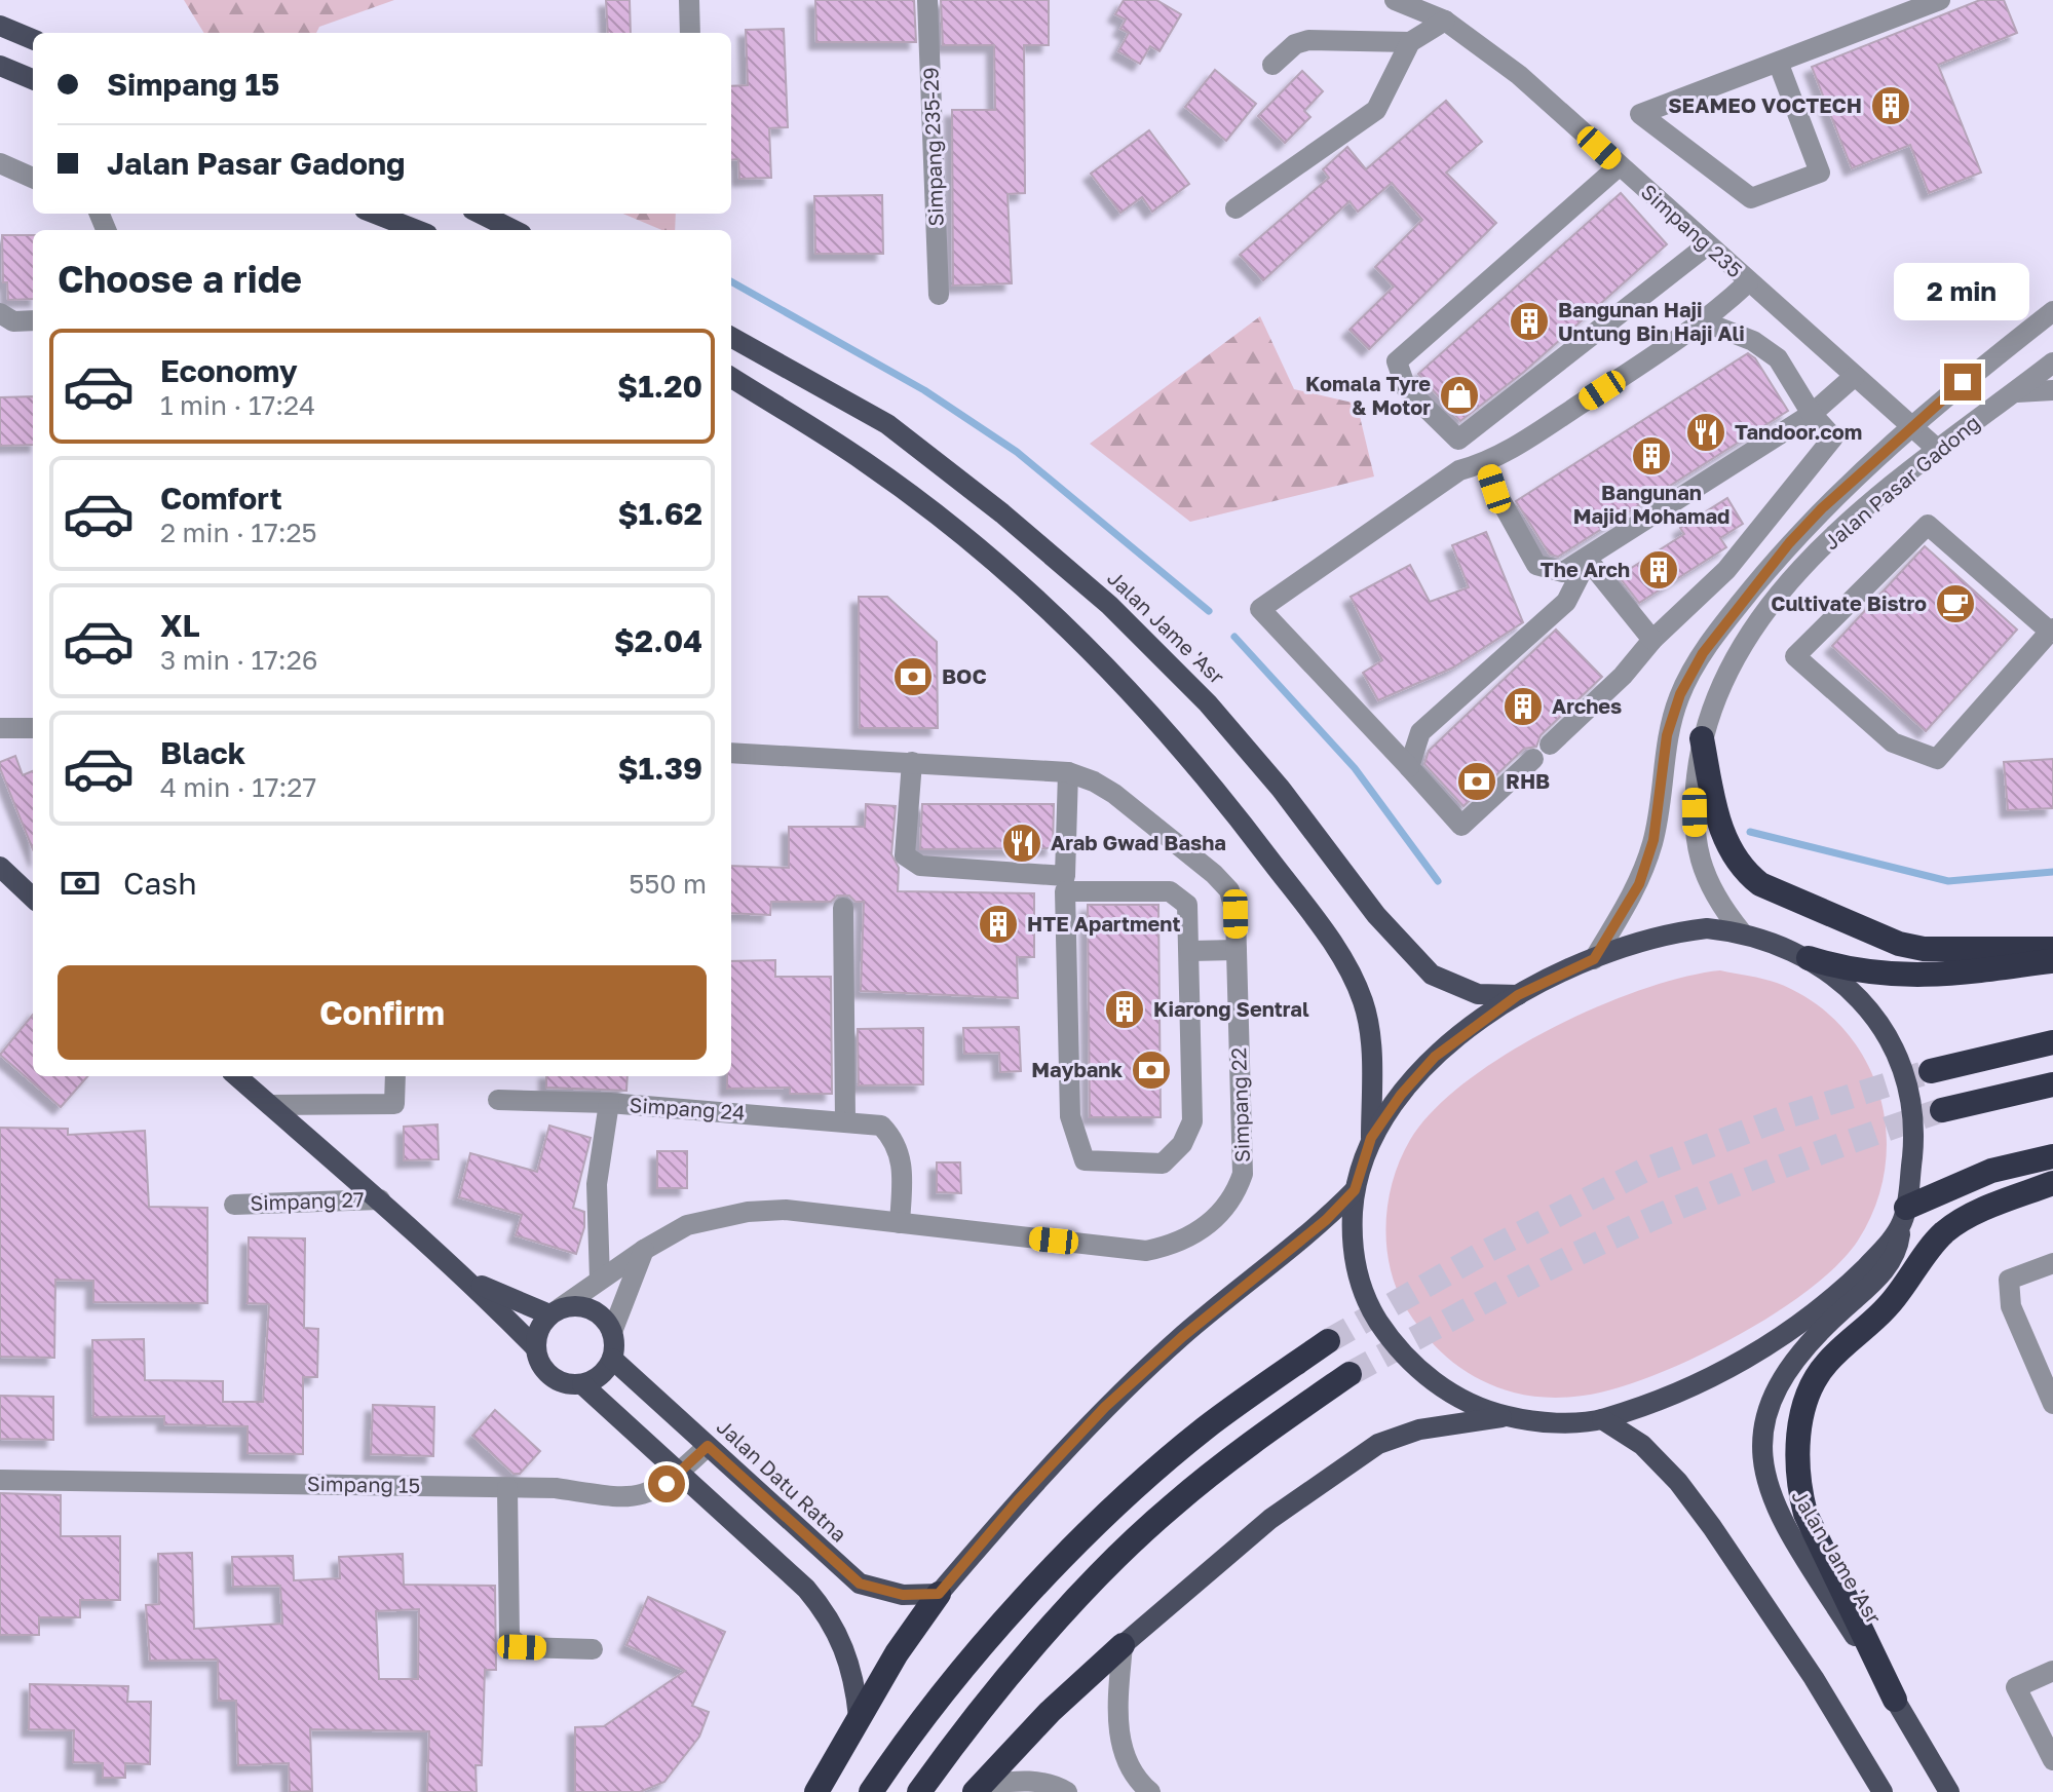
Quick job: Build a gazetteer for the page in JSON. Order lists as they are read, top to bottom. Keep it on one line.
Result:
{"streets":{"main road":["Jalan Jame 'Asr","Jalan Datu Ratna"],"street":["Simpang 235-29","Simpang 235","Jalan Pasar Gadong","Simpang 22","Simpang 24","Simpang 27","Simpang 15"]},"crossings":[["Simpang 235","Jalan Pasar Gadong"],["Jalan Pasar Gadong","Jalan Jame 'Asr"],["Simpang 22","Simpang 24"],["Simpang 22","Jalan Datu Ratna"],["Jalan Datu Ratna","Simpang 15"]],"places":{"building":["SEAMEO VOCTECH","Bangunan Haji Untung Bin Haji Ali","Bangunan Majid Mohamad","The Arch","Arches","HTE Apartment","Kiarong Sentral"],"shop":["Komala Tyre & Motor"],"restaurant":["Tandoor.com","Arab Gwad Basha"],"cafe":["Cultivate Bistro"],"bank":["BOC","RHB","Maybank"]},"page":{"banner":["Simpang 15","Jalan Pasar Gadong"],"heading":"Choose a ride","bubble":"2 min","list":[{"name":"Economy","note":"1 min · 17:24","value":"$1.20"},{"name":"Comfort","note":"2 min · 17:25","value":"$1.62"},{"name":"XL","note":"3 min · 17:26","value":"$2.04"},{"name":"Black","note":"4 min · 17:27","value":"$1.39"}],"pay":["Cash","550 m"],"buttons":"Confirm"}}
